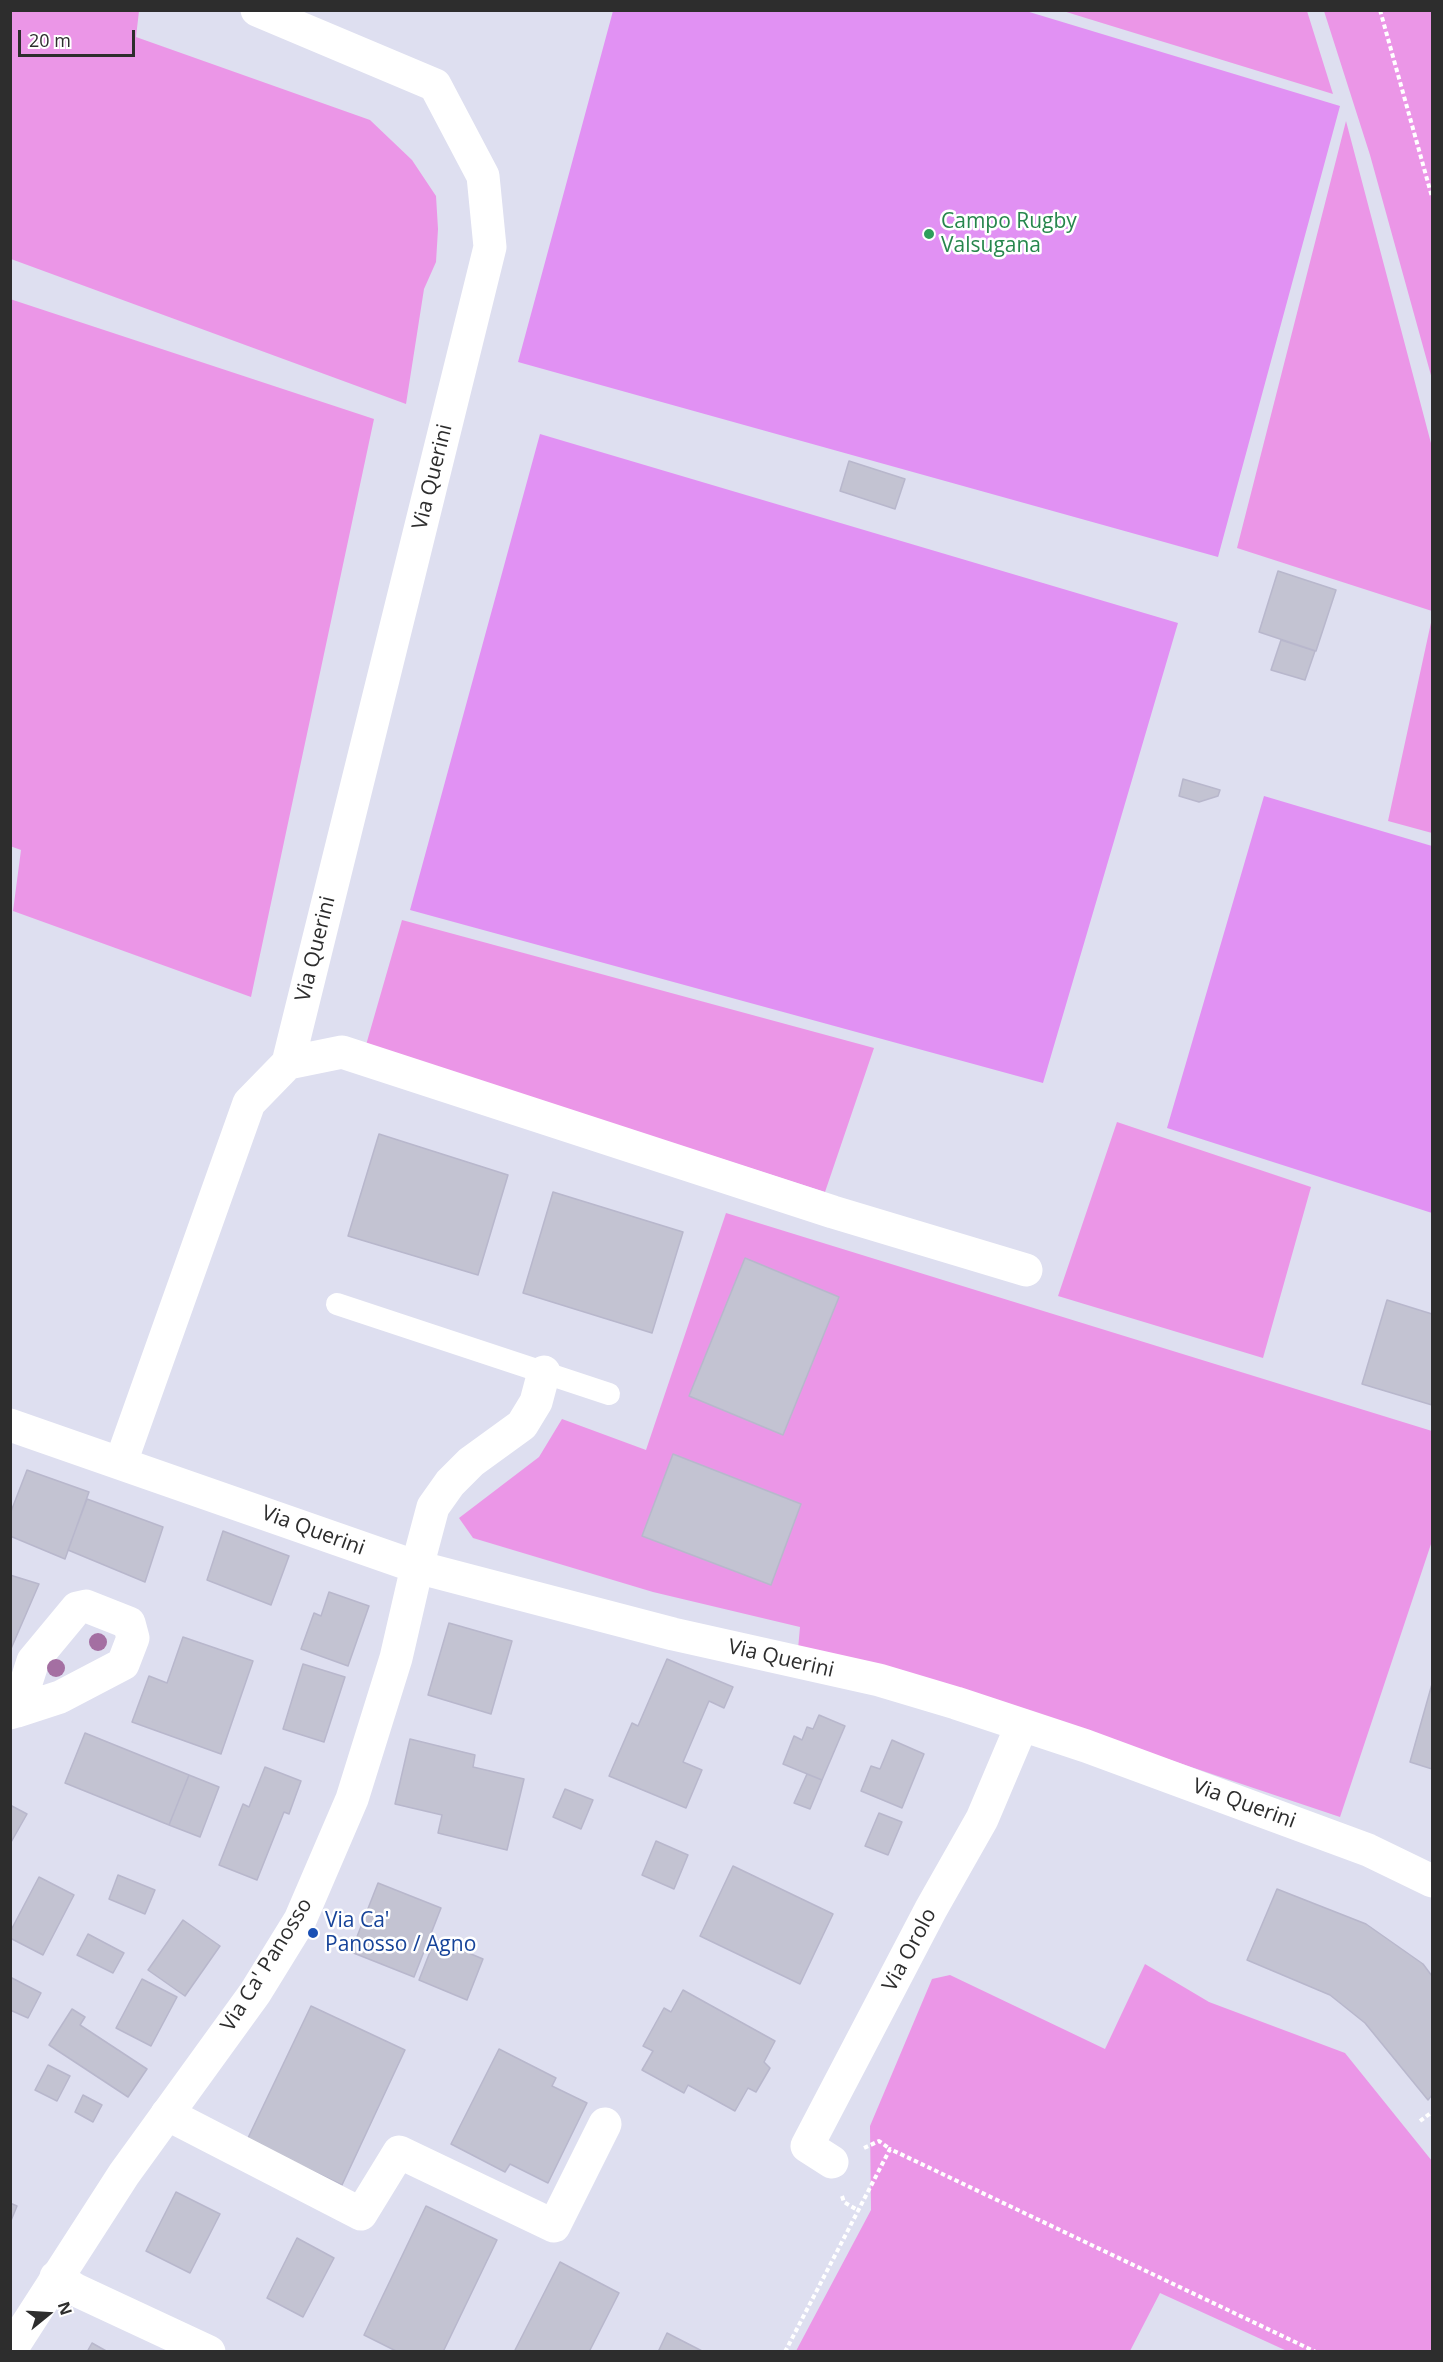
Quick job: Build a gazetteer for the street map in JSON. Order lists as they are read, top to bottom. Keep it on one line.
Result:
{"streets":{"street":["Via Querini","Via Orolo","Via Ca' Panosso"]},"crossings":[["Via Querini","Via Orolo"],["Via Querini","Via Ca' Panosso"]],"places":["Campo Rugby Valsugana","Via Ca' Panosso / Agno"],"scale_bar":"20 m","north":"right"}
